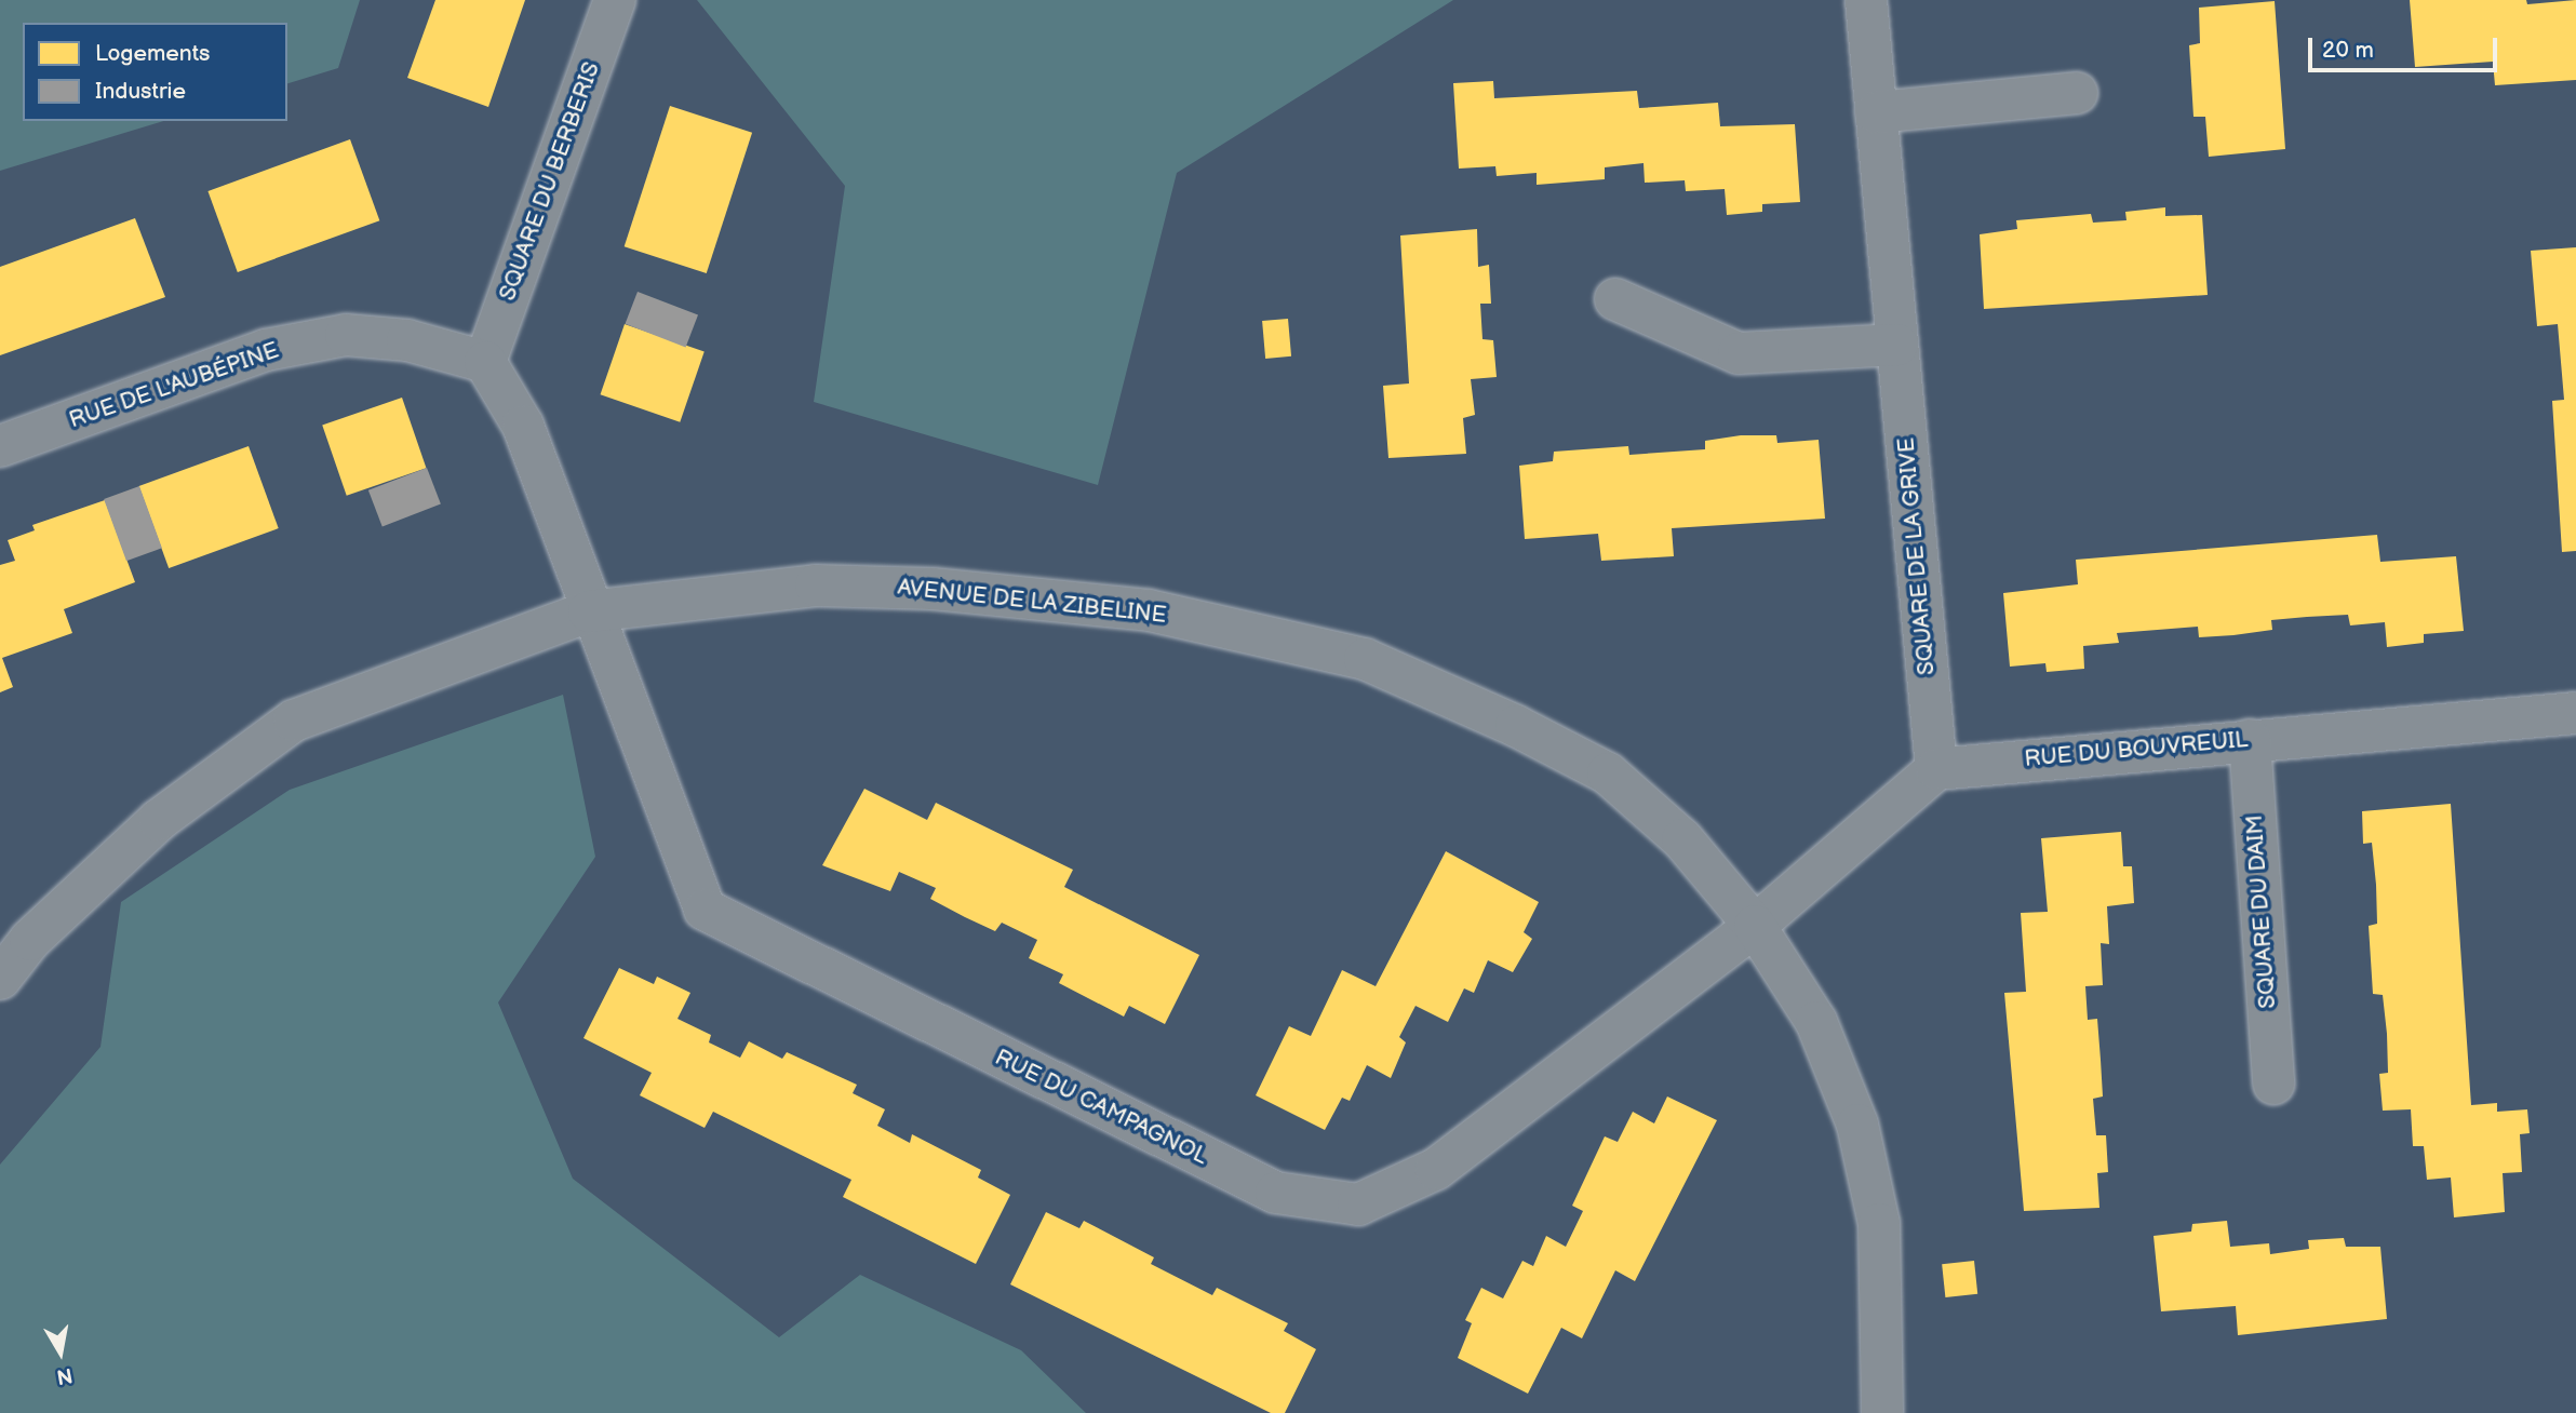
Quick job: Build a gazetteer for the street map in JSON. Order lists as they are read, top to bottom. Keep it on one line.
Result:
{"streets":{"street":["SQUARE DU BERBERIS","RUE DE L'AUBÉPINE","SQUARE DE LA GRIVE","AVENUE DE LA ZIBELINE","RUE DU BOUVREUIL","SQUARE DU DAIM","RUE DU CAMPAGNOL"]},"crossings":[["SQUARE DU BERBERIS","RUE DE L'AUBÉPINE"],["SQUARE DE LA GRIVE","RUE DU BOUVREUIL"],["AVENUE DE LA ZIBELINE","RUE DU CAMPAGNOL"],["RUE DU BOUVREUIL","SQUARE DU DAIM"]],"legend":["Logements","Industrie"],"scale_bar":"20 m","north":"bottom"}
